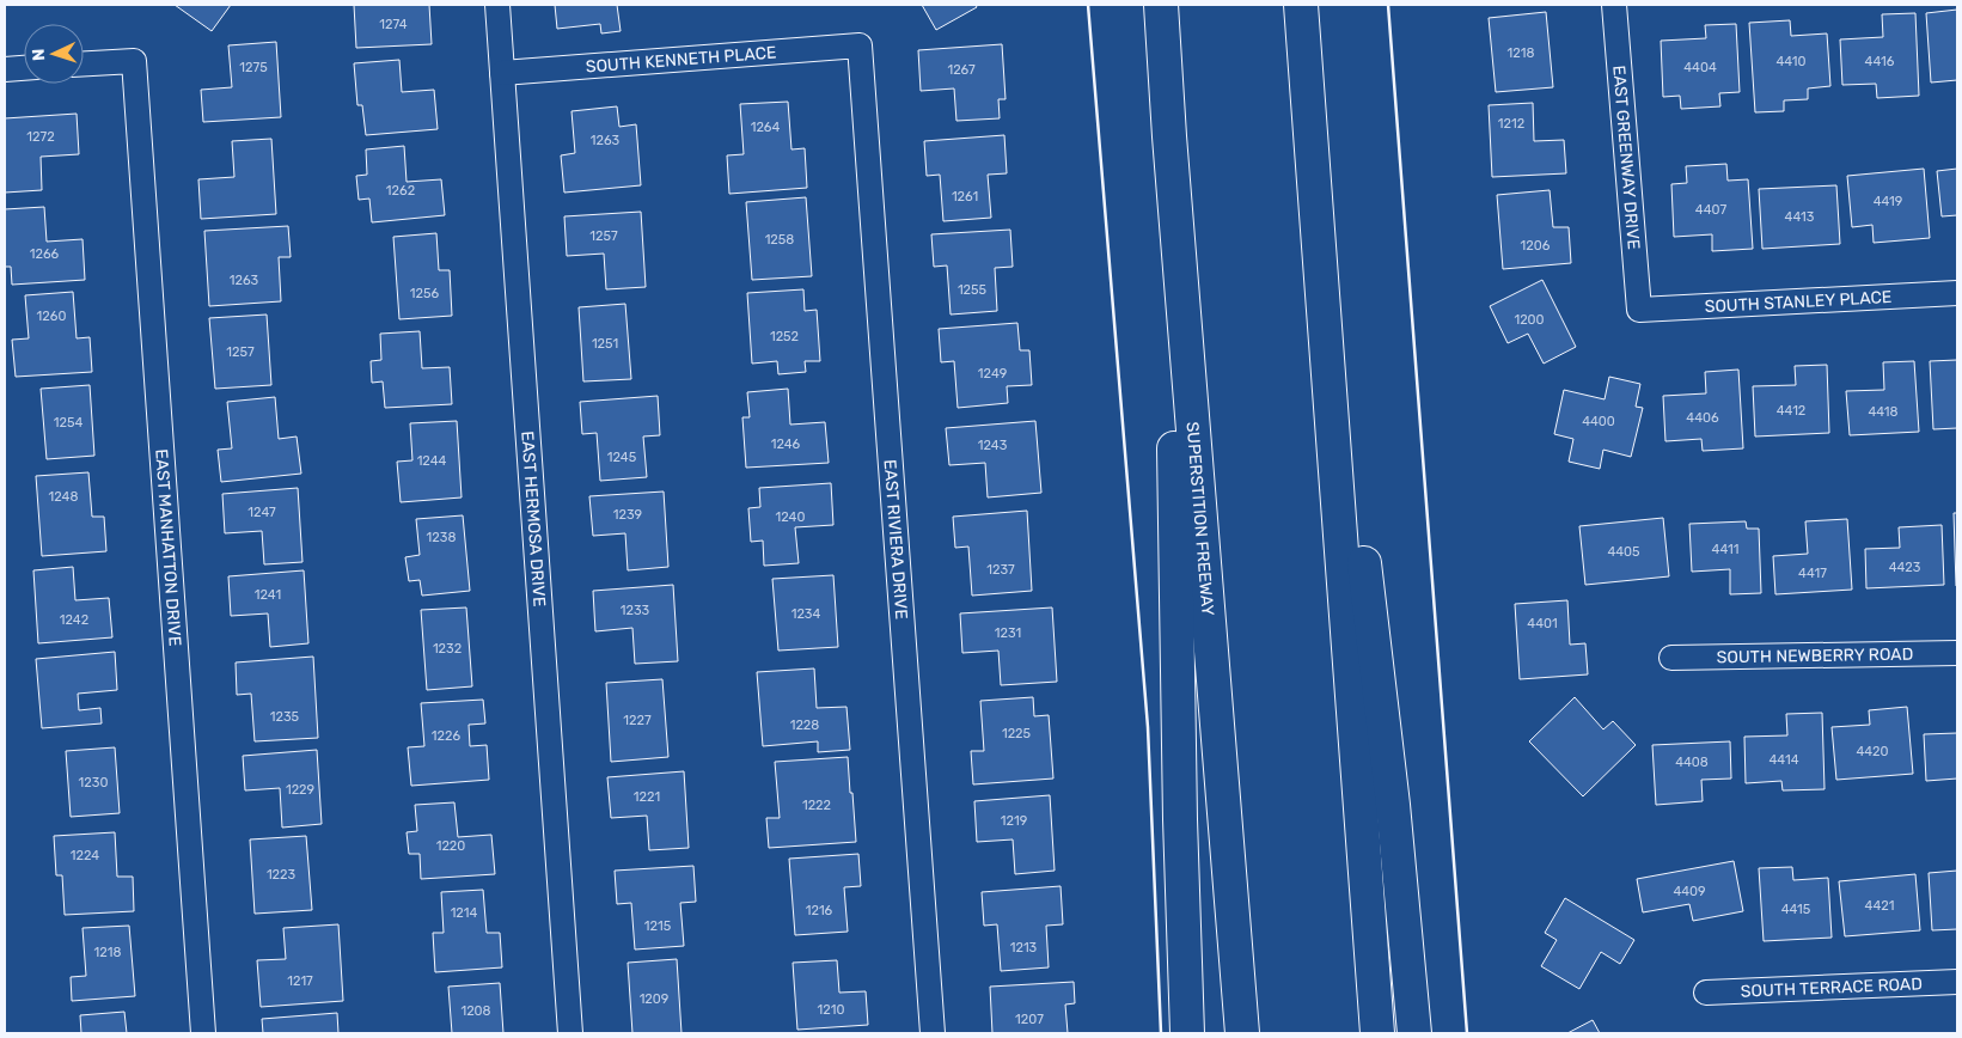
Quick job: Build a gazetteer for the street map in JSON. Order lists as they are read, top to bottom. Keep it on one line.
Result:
{"streets":{"highway":["SUPERSTITION FREEWAY"],"street":["SOUTH KENNETH PLACE","EAST GREENWAY DRIVE","SOUTH STANLEY PLACE","EAST HERMOSA DRIVE","EAST RIVIERA DRIVE","EAST MANHATTON DRIVE","SOUTH NEWBERRY ROAD","SOUTH TERRACE ROAD"]},"crossings":[["SOUTH KENNETH PLACE","EAST HERMOSA DRIVE"],["SOUTH KENNETH PLACE","EAST RIVIERA DRIVE"],["EAST GREENWAY DRIVE","SOUTH STANLEY PLACE"]],"house_numbers":["1274","1218","4410","4416","1275","4404","1267","1212","1264","1272","1263","1262","1261","4419","4407","4413","1257","1258","1206","1266","1263","1255","1256","1260","1200","1252","1251","1257","1249","4412","4418","4406","4400","1254","1246","1243","1245","1244","1248","1247","1239","1240","1238","4411","4405","4423","1237","4417","1241","1233","1234","1242","4401","1231","1232","1235","1227","1228","1225","1226","4420","4414","4408","1230","1229","1221","1222","1219","1220","1224","1223","4409","4421","4415","1216","1214","1215","1213","1218","1217","1209","1210","1208","1207"],"north":"left"}
